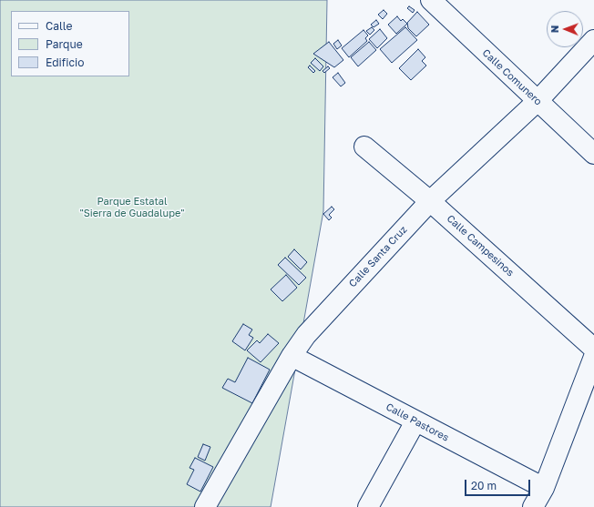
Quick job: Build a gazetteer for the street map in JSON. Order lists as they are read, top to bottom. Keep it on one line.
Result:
{"streets":{"street":["Calle Comunero","Calle Campesinos","Calle Santa Cruz","Calle Pastores"]},"crossings":[["Calle Comunero","Calle Santa Cruz"],["Calle Campesinos","Calle Santa Cruz"],["Calle Santa Cruz","Calle Pastores"]],"parks":["Parque Estatal \"Sierra de Guadalupe\""],"legend":["Calle","Parque","Edificio"],"scale_bar":"20 m","north":"left"}
